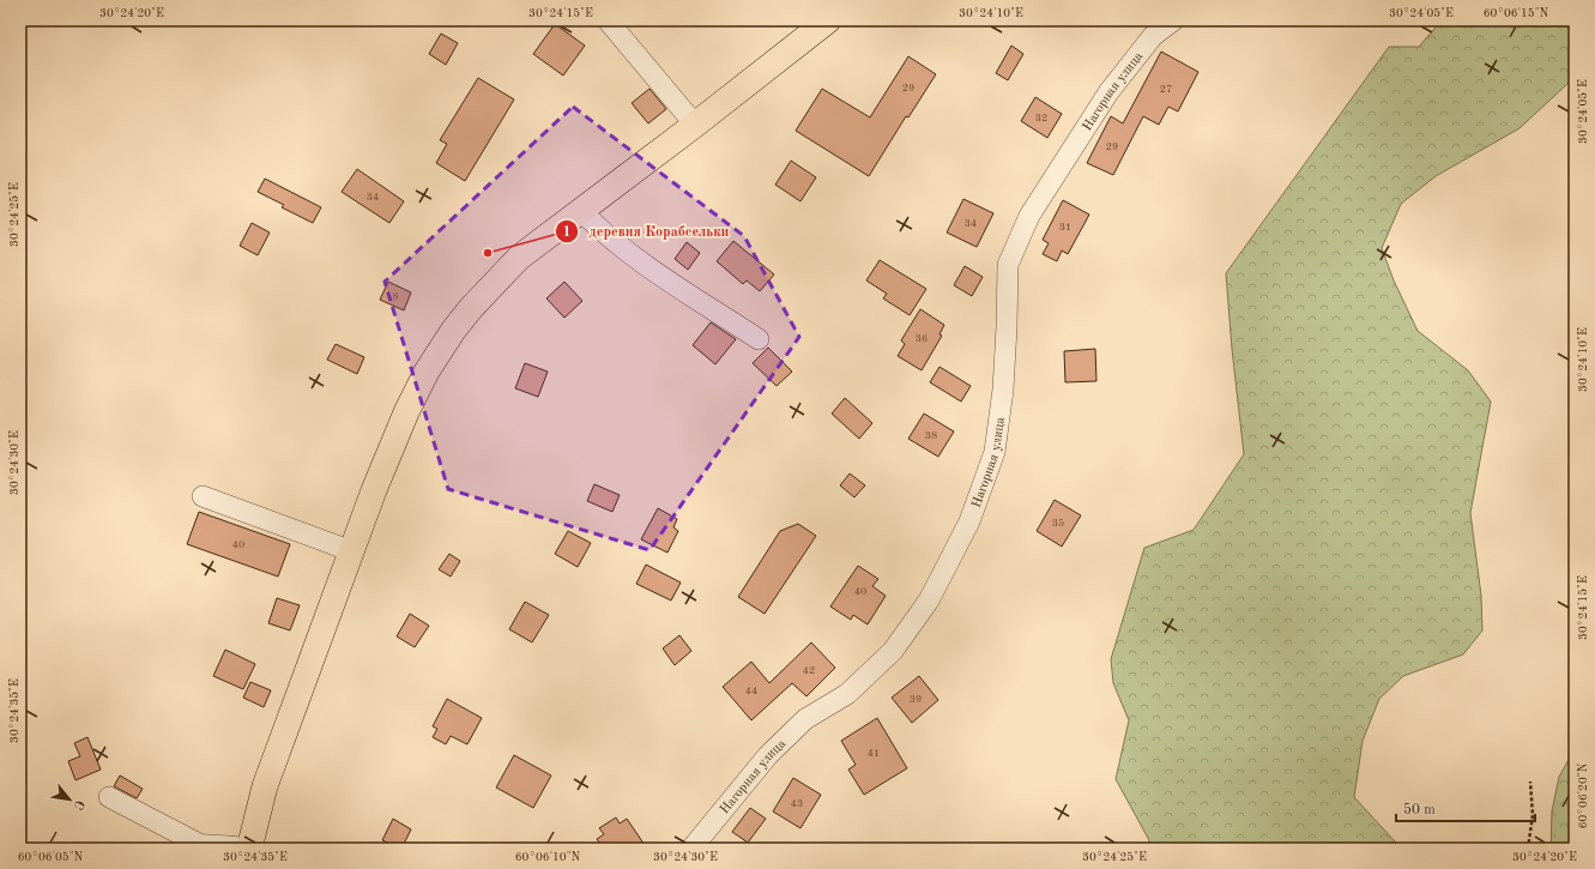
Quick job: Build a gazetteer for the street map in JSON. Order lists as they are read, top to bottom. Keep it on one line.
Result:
{"streets":{"street":["Нагорная улица"]},"places":["деревня Корабсельки"],"house_numbers":["29","27","32","29","34","34","31","8","36","38","35","40","40","42","44","39","41","43"],"scale_bar":"50 m","north":"bottom right","coordinates":["30°24'20\"E","30°24'15\"E","30°24'10\"E","30°24'05\"E","60°06'15\"N","30°24'25\"E","30°24'30\"E","30°24'35\"E","60°06'20\"N","60°06'05\"N","60°06'10\"N"]}
